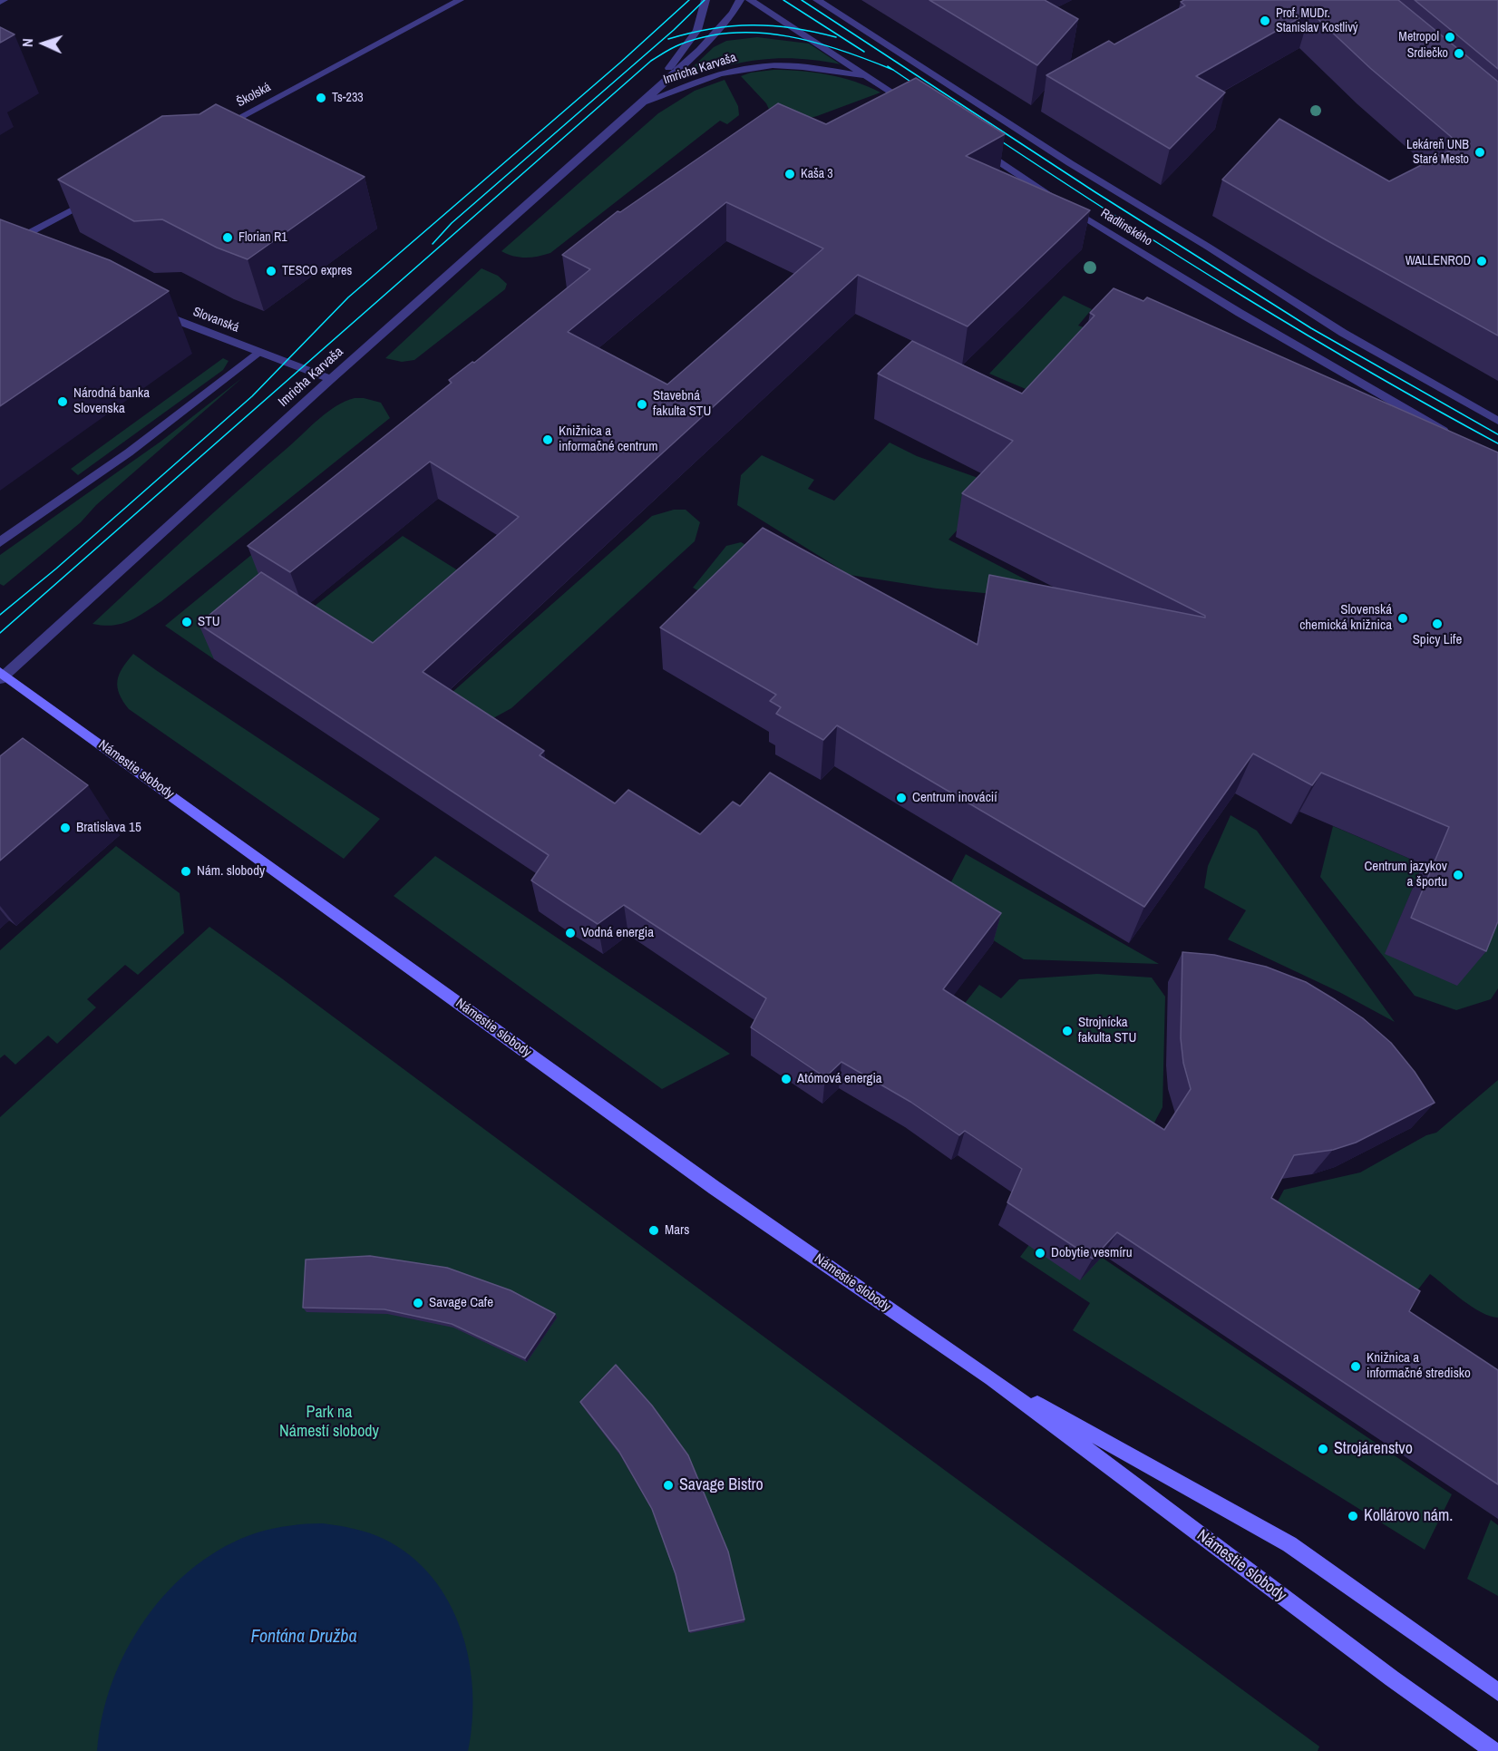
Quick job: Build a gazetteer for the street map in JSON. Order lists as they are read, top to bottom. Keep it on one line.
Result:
{"streets":{"main road":["Námestie slobody"],"street":["Imricha Karvaša","Školská","Radlinského","Slovanská"]},"crossings":[["Imricha Karvaša","Slovanská"],["Imricha Karvaša","Námestie slobody"]],"water":["Fontána Družba"],"parks":["Park na Námestí slobody"],"places":["Prof. MUDr. Stanislav Kostlivý","Metropol","Srdiečko","Ts-233","Lekáreň UNB Staré Mesto","Kaša 3","Florian R1","WALLENROD","TESCO expres","Národná banka Slovenska","Stavebná fakulta STU","Knižnica a informačné centrum","Slovenská chemická knižnica","STU","Spicy Life","Centrum inovácií","Bratislava 15","Nám. slobody","Centrum jazykov a športu","Vodná energia","Strojnícka fakulta STU","Atómová energia","Mars","Dobytie vesmíru","Savage Cafe","Knižnica a informačné stredisko","Strojárenstvo","Savage Bistro","Kollárovo nám."],"north":"left"}
